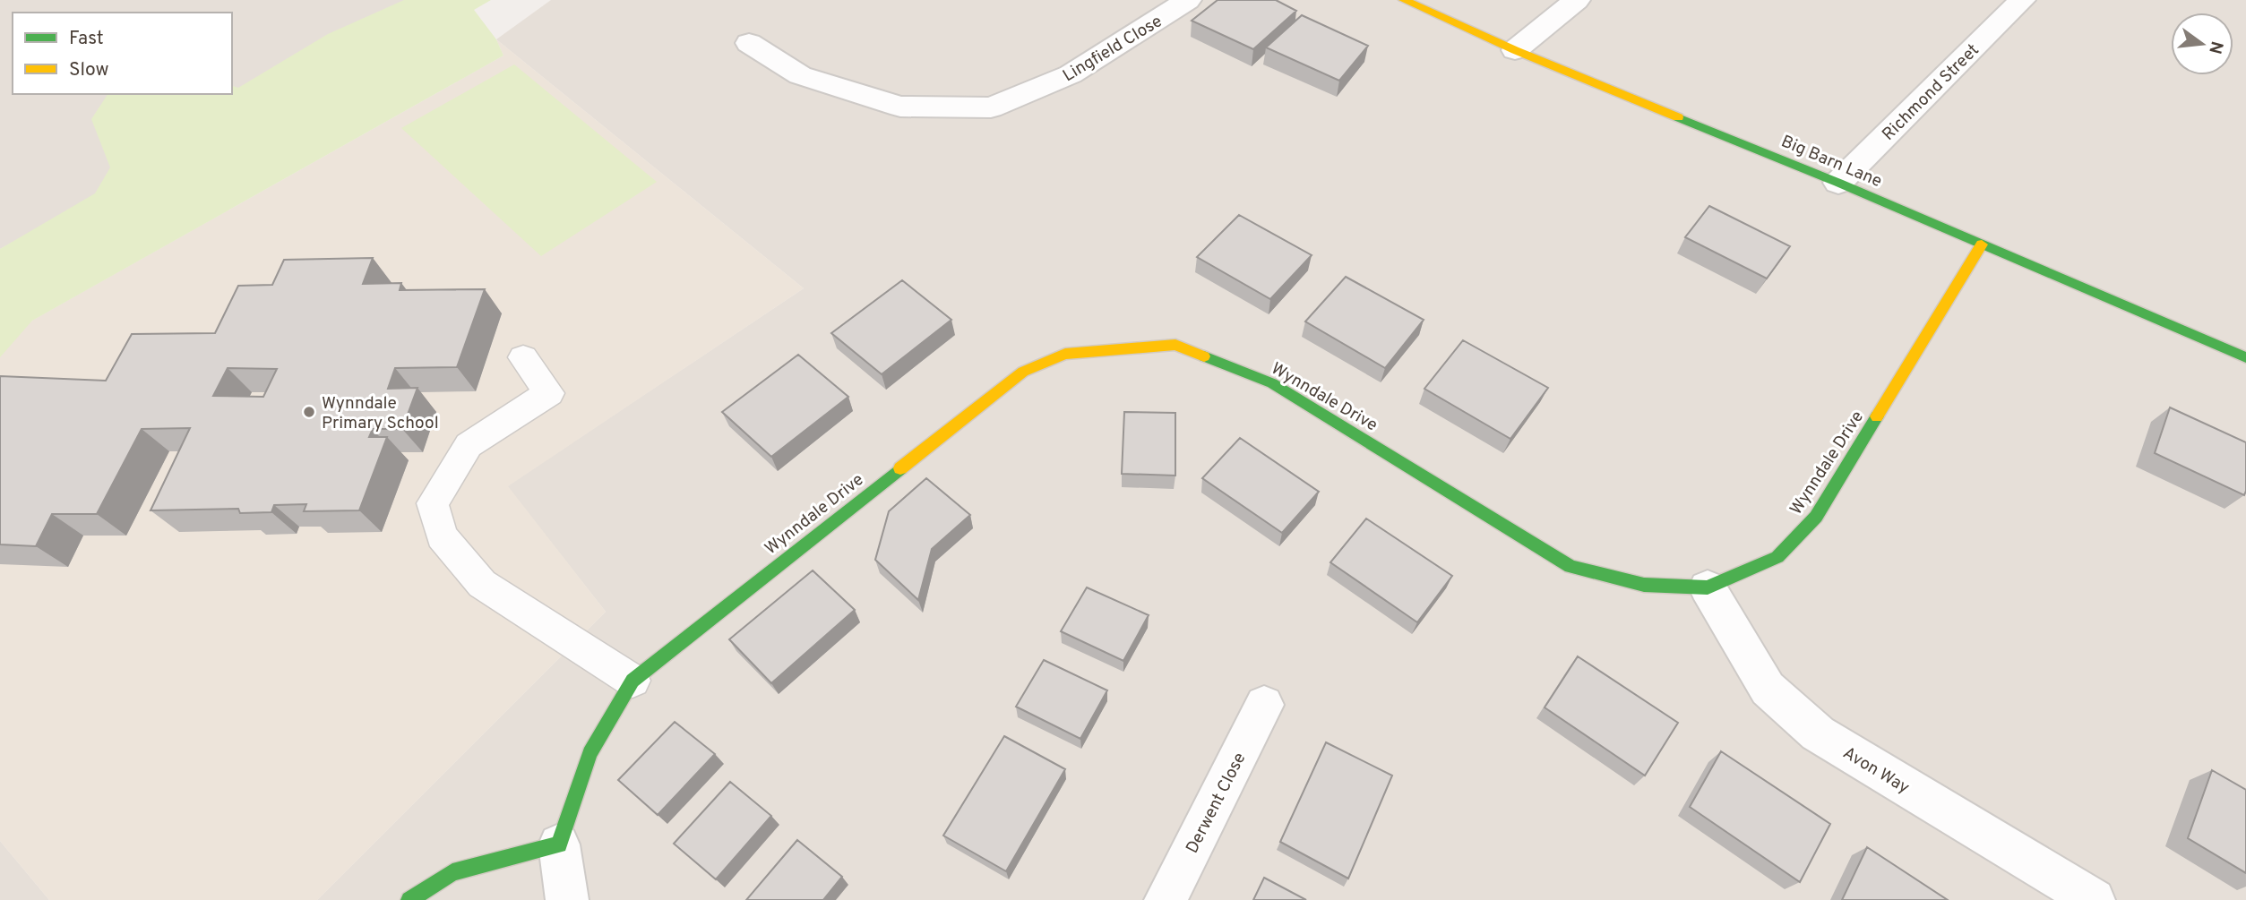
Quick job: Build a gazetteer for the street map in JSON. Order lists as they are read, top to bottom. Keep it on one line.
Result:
{"streets":{"street":["Lingfield Close","Richmond Street","Big Barn Lane","Wynndale Drive","Avon Way","Derwent Close"]},"crossings":[["Richmond Street","Big Barn Lane"],["Big Barn Lane","Wynndale Drive"],["Wynndale Drive","Avon Way"]],"places":["Wynndale Primary School"],"legend":["Fast","Slow"],"north":"right"}
